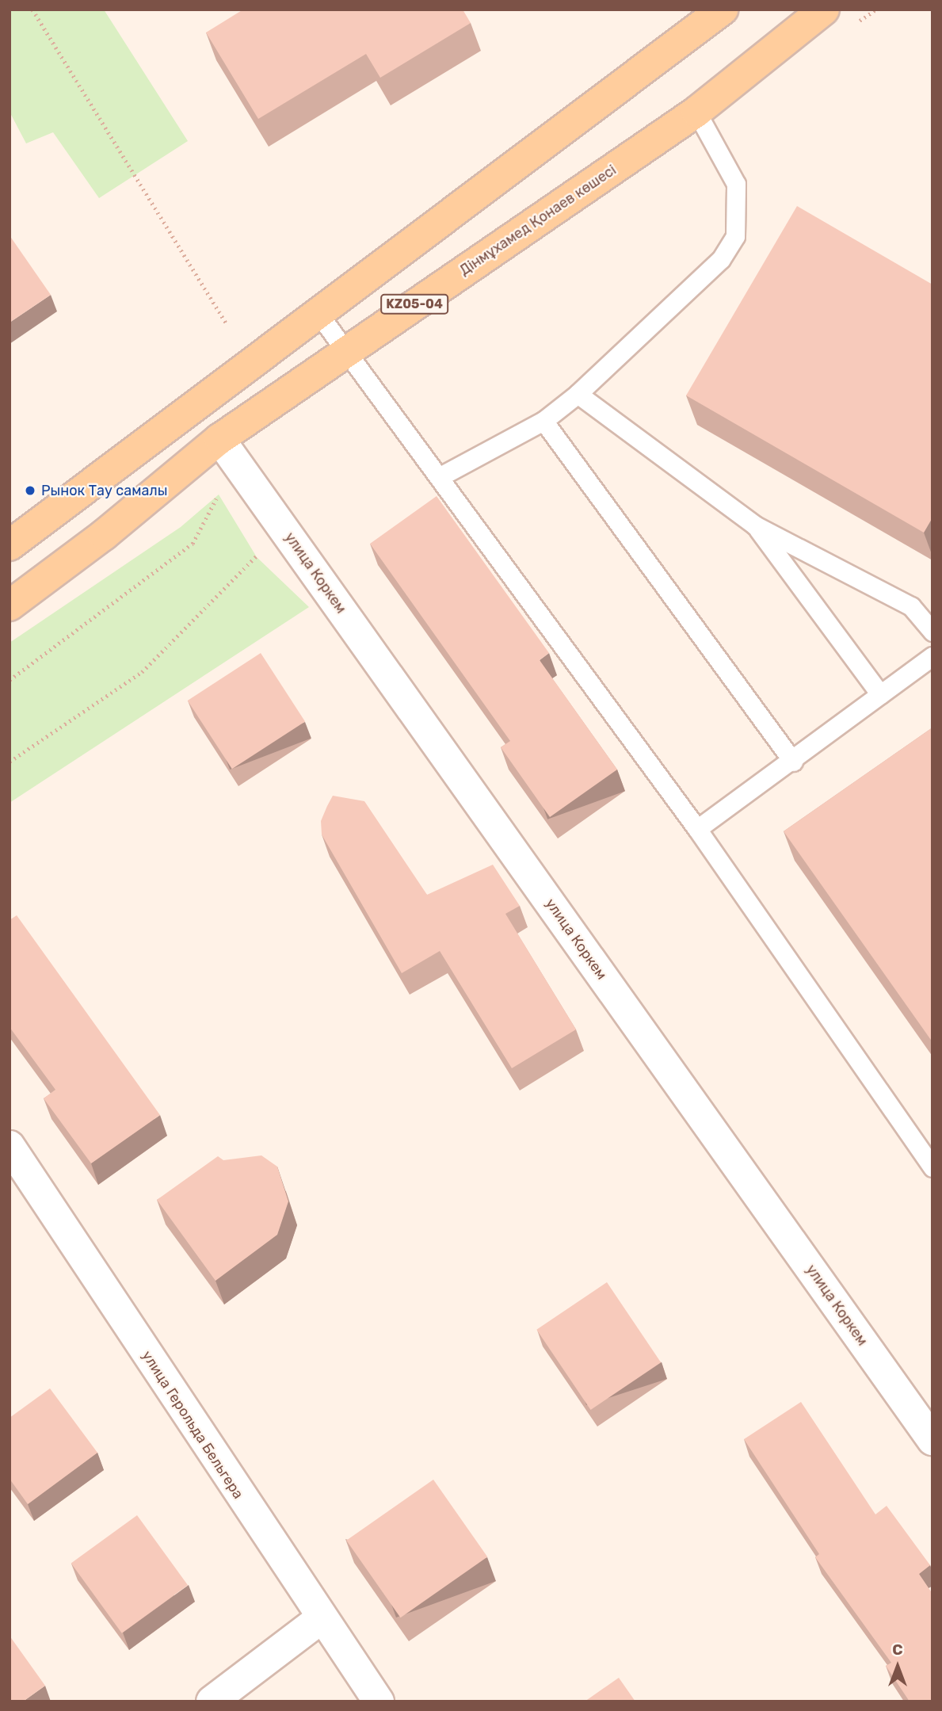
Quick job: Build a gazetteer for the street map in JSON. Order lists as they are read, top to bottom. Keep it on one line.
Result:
{"streets":{"main road":["Дінмұхамед Қонаев көшесі","KZ05-04"],"street":["улица Коркем","улица Герольда Бельгера"]},"crossings":[["Дінмұхамед Қонаев көшесі","улица Коркем"]],"places":["Рынок Тау самалы"],"north":"top"}
